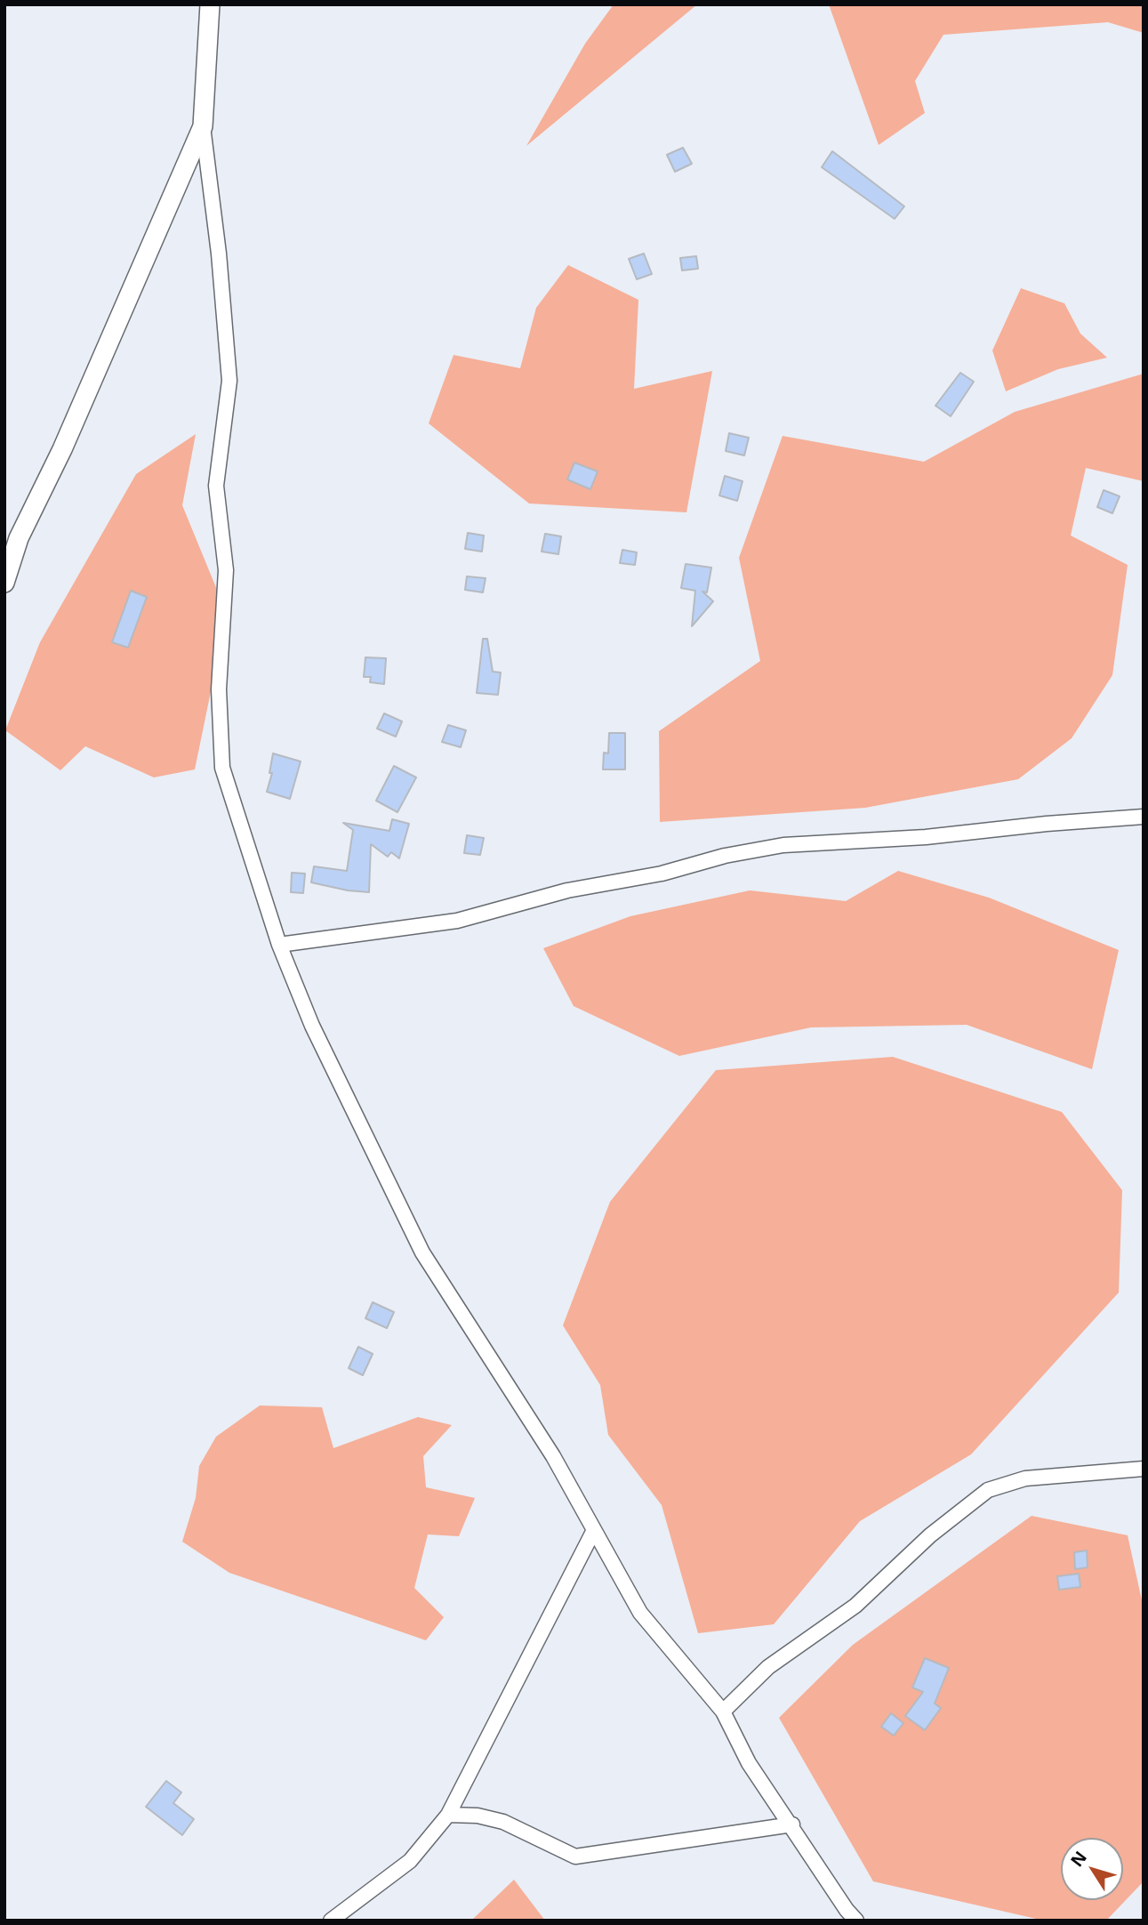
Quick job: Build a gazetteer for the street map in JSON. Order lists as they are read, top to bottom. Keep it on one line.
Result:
{"north":"top left"}
